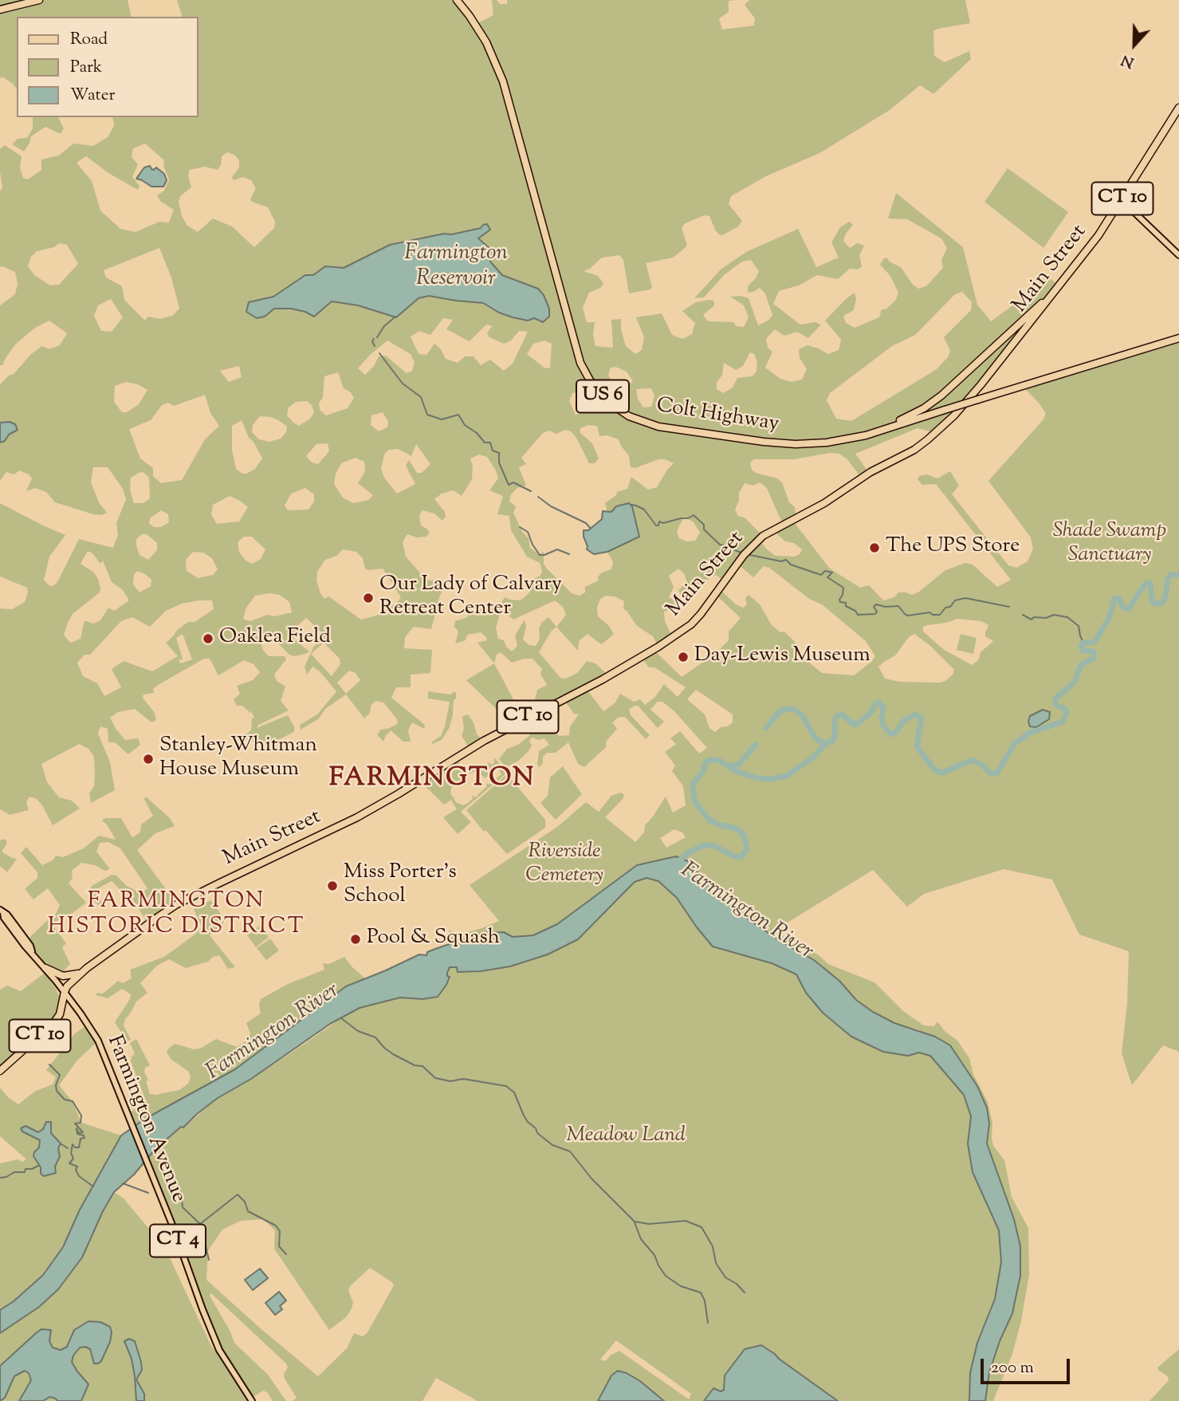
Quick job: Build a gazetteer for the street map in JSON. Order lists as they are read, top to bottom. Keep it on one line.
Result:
{"streets":{"highway":["CT 10","Main Street","US 6","Colt Highway"],"main road":["Farmington Avenue","CT 4"]},"crossings":[["CT 10","Main Street"],["CT 10","Farmington Avenue"],["Main Street","Farmington Avenue"]],"districts":["FARMINGTON","FARMINGTON HISTORIC DISTRICT"],"water":["Farmington Reservoir","Farmington River"],"parks":["Shade Swamp Sanctuary","Riverside Cemetery","Meadow Land"],"places":["The UPS Store","Our Lady of Calvary Retreat Center","Oaklea Field","Day-Lewis Museum","Stanley-Whitman House Museum","Miss Porter's School","Pool & Squash"],"legend":["Road","Park","Water"],"scale_bar":"200 m","north":"bottom"}
